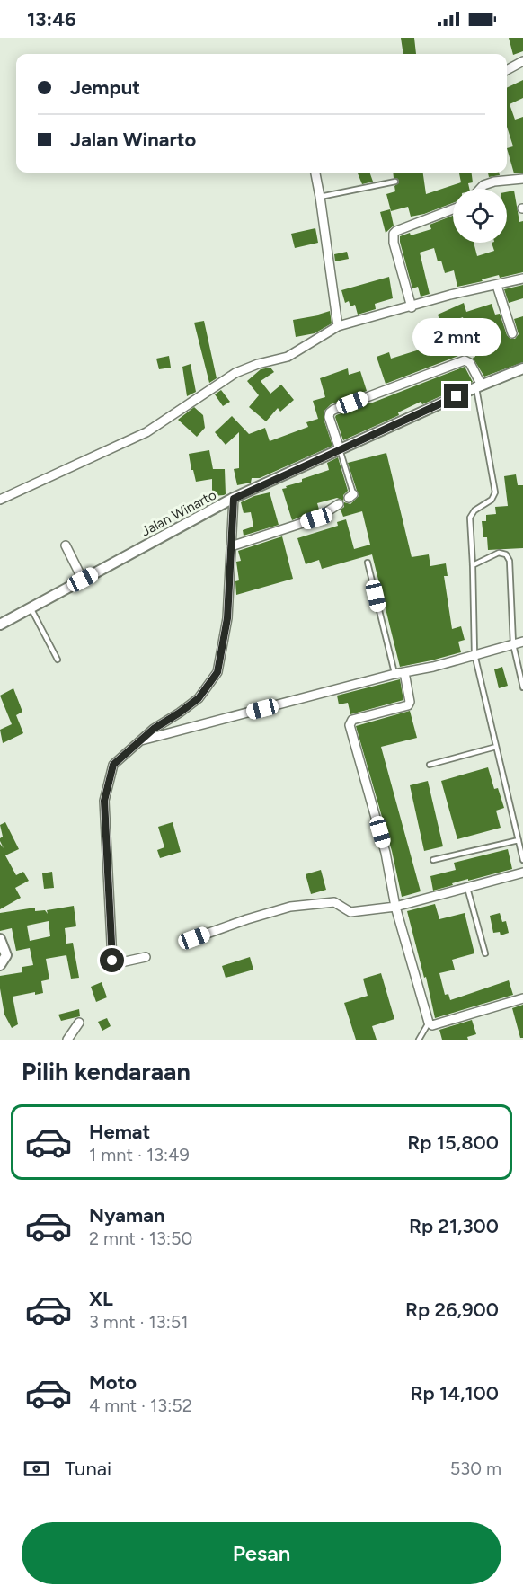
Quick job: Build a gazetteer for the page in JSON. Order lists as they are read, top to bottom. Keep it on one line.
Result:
{"streets":{"street":["Jalan Winarto"]},"page":{"status":"13:46","banner":["Jemput","Jalan Winarto"],"bubble":"2 mnt","heading":"Pilih kendaraan","list":[{"name":"Hemat","note":"1 mnt · 13:49","value":"Rp 15,800"},{"name":"Nyaman","note":"2 mnt · 13:50","value":"Rp 21,300"},{"name":"XL","note":"3 mnt · 13:51","value":"Rp 26,900"},{"name":"Moto","note":"4 mnt · 13:52","value":"Rp 14,100"}],"pay":["Tunai","530 m"],"buttons":"Pesan"}}
